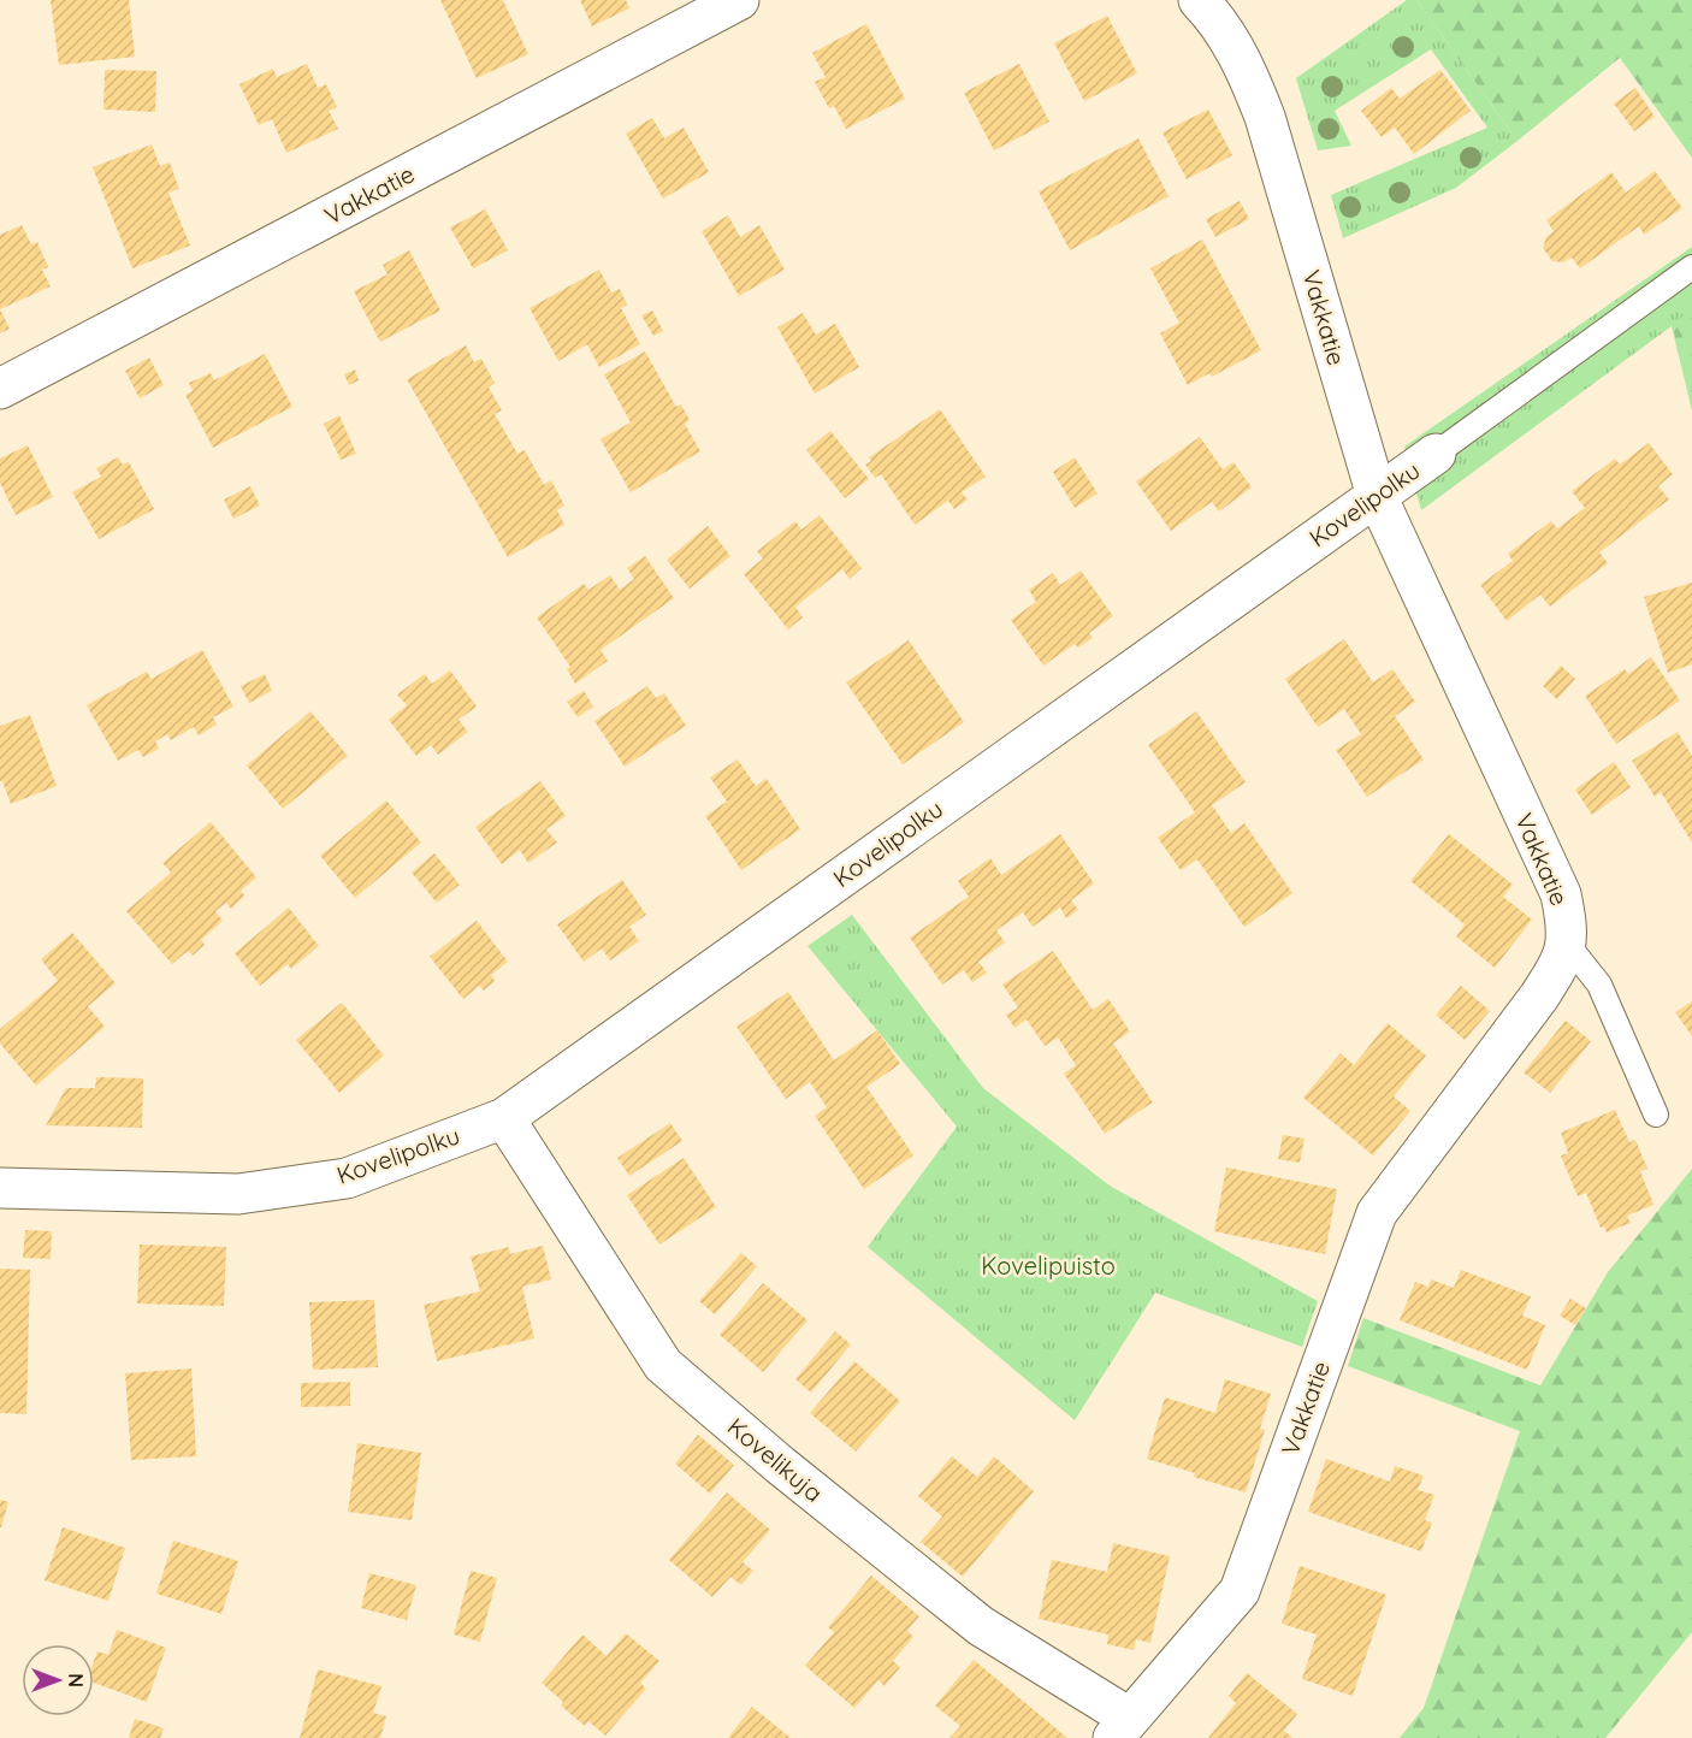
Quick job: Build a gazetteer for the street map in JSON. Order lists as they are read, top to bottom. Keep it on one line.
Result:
{"streets":{"street":["Vakkatie","Kovelipolku","Kovelikuja"]},"crossings":[["Vakkatie","Kovelipolku"],["Vakkatie","Kovelikuja"],["Kovelipolku","Kovelikuja"]],"parks":["Kovelipuisto"],"north":"right"}
